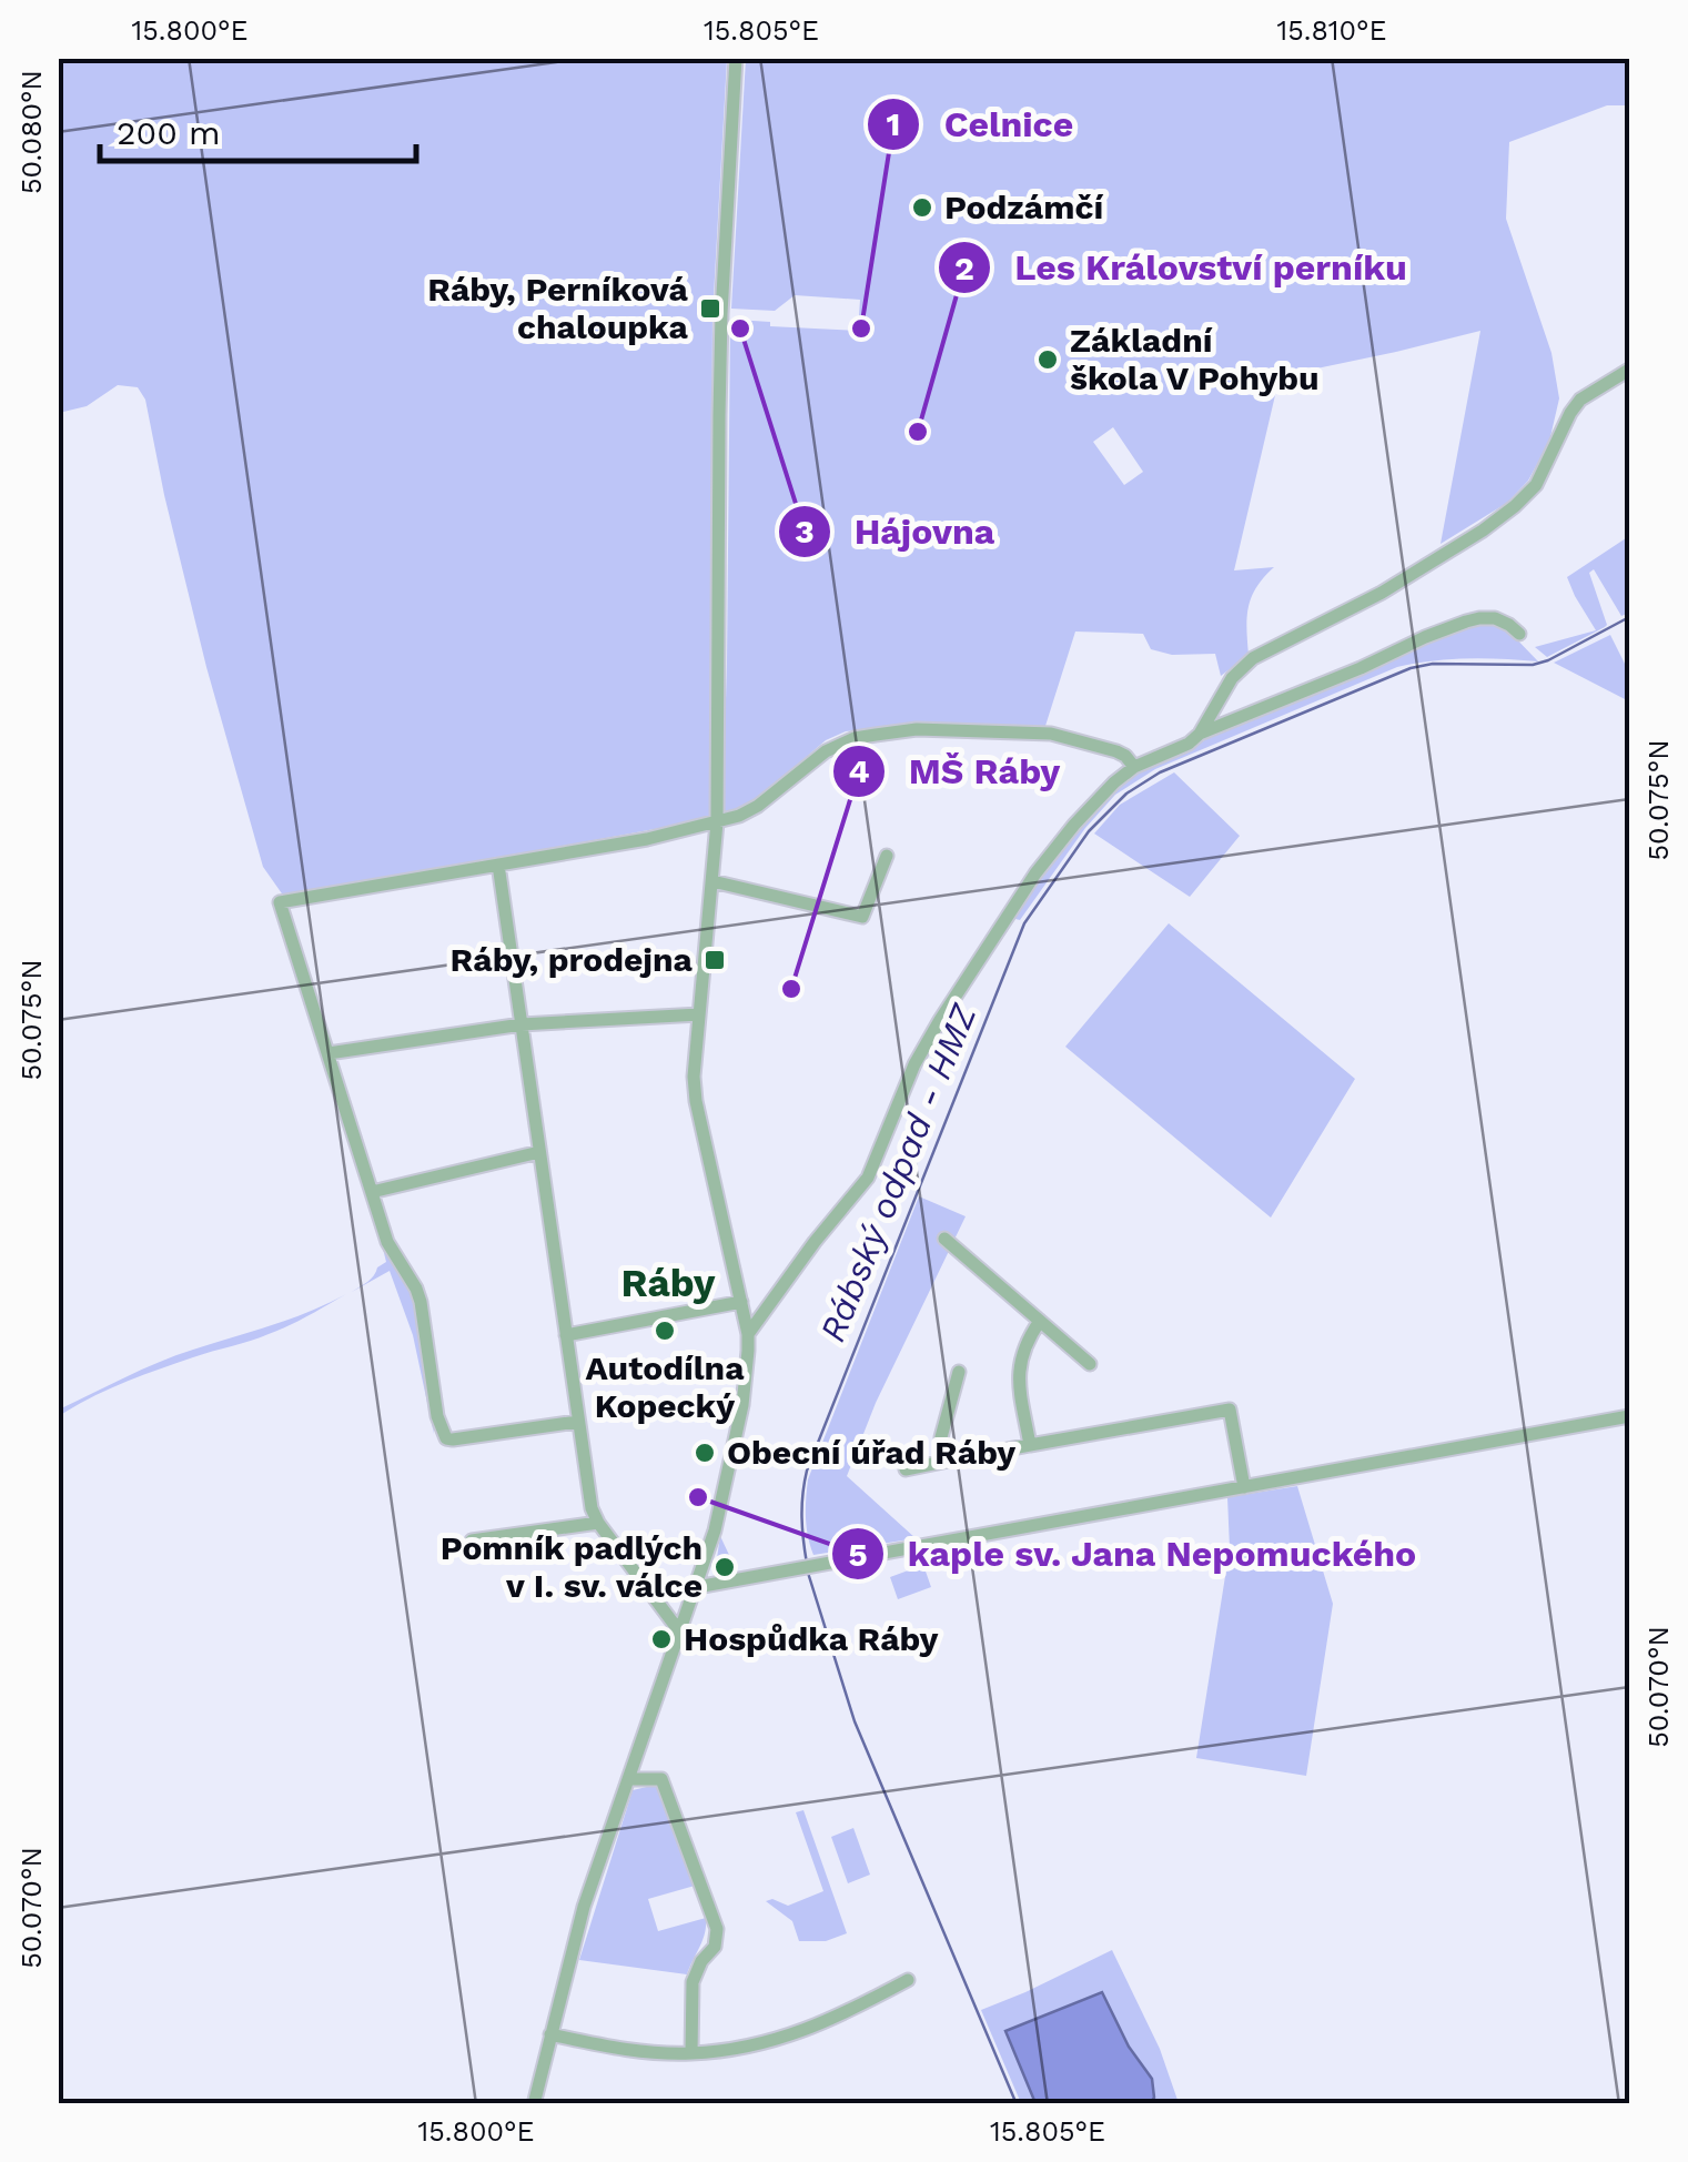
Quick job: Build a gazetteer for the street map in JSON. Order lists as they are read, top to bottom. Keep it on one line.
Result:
{"districts":["Ráby"],"water":["Rábský odpad - HMZ"],"places":{"other":["Podzámčí","Hájovna","Celnice","Základní škola V Pohybu","Les Království perníku","MŠ Ráby","Autodílna Kopecký","Obecní úřad Ráby","kaple sv. Jana Nepomuckého","Pomník padlých v I. sv. válce","Hospůdka Ráby"],"transit":["Ráby, Perníková chaloupka","Ráby, prodejna"]},"scale_bar":"200 m","coordinates":["15.800°E","15.805°E","15.810°E","50.080°N","50.075°N","50.070°N"]}
